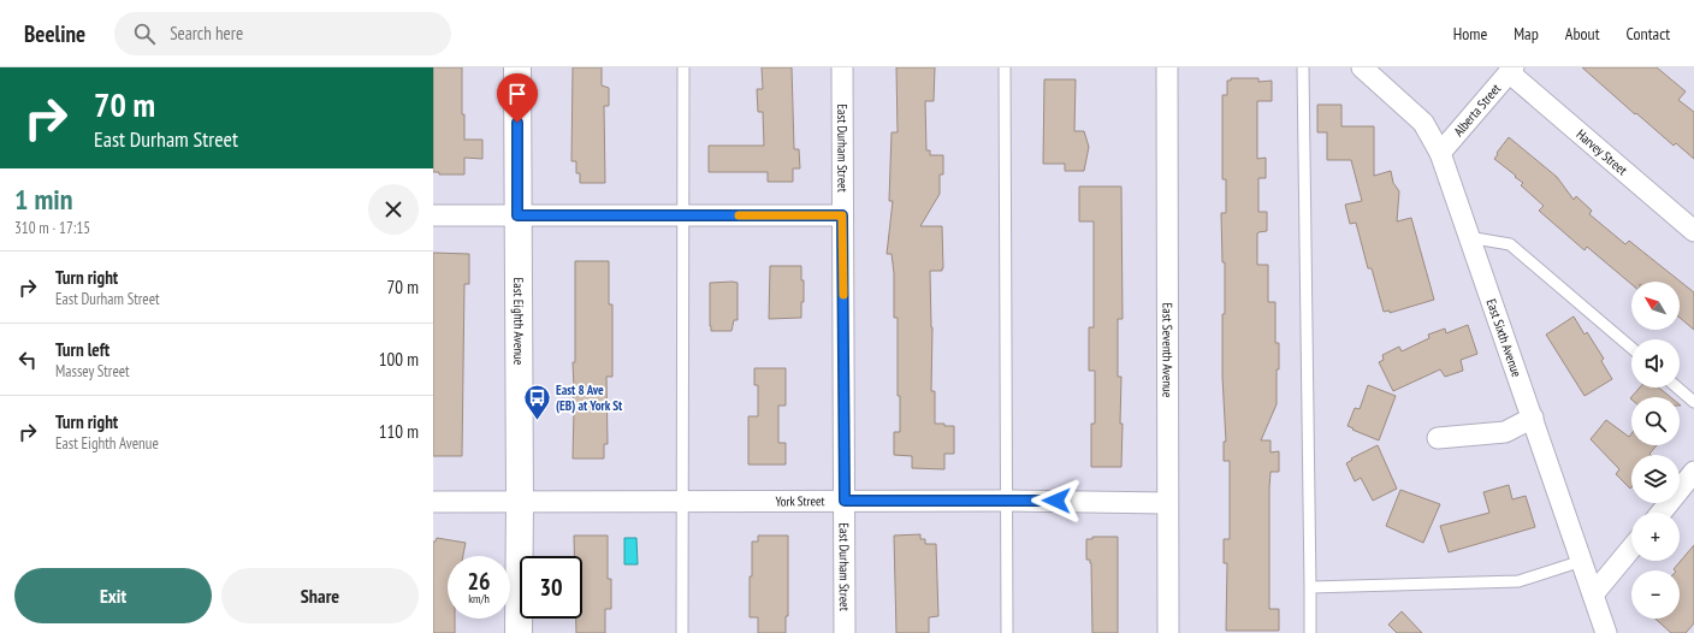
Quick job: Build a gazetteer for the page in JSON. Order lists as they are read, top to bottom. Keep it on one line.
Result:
{"streets":{"street":["Alberta Street","East Durham Street","Harvey Street","East Eighth Avenue","East Sixth Avenue","East Seventh Avenue","York Street"]},"crossings":[["Alberta Street","Harvey Street"],["Alberta Street","East Sixth Avenue"],["East Durham Street","York Street"],["East Eighth Avenue","York Street"],["East Seventh Avenue","York Street"]],"places":{"bus stop":["East 8 Ave (EB) at York St"]},"north":"top left","page":{"header":"Beeline","search":"Search here","nav":["Home","Map","About","Contact"],"turn":["70 m","East Durham Street"],"heading":["1 min","310 m · 17:15"],"list":[{"name":"Turn right","note":"East Durham Street","value":"70 m"},{"name":"Turn left","note":"Massey Street","value":"100 m"},{"name":"Turn right","note":"East Eighth Avenue","value":"110 m"}],"map_buttons":["+","−"],"speed":"26 km/h","limit":"30","buttons":["Exit","Share"]}}
